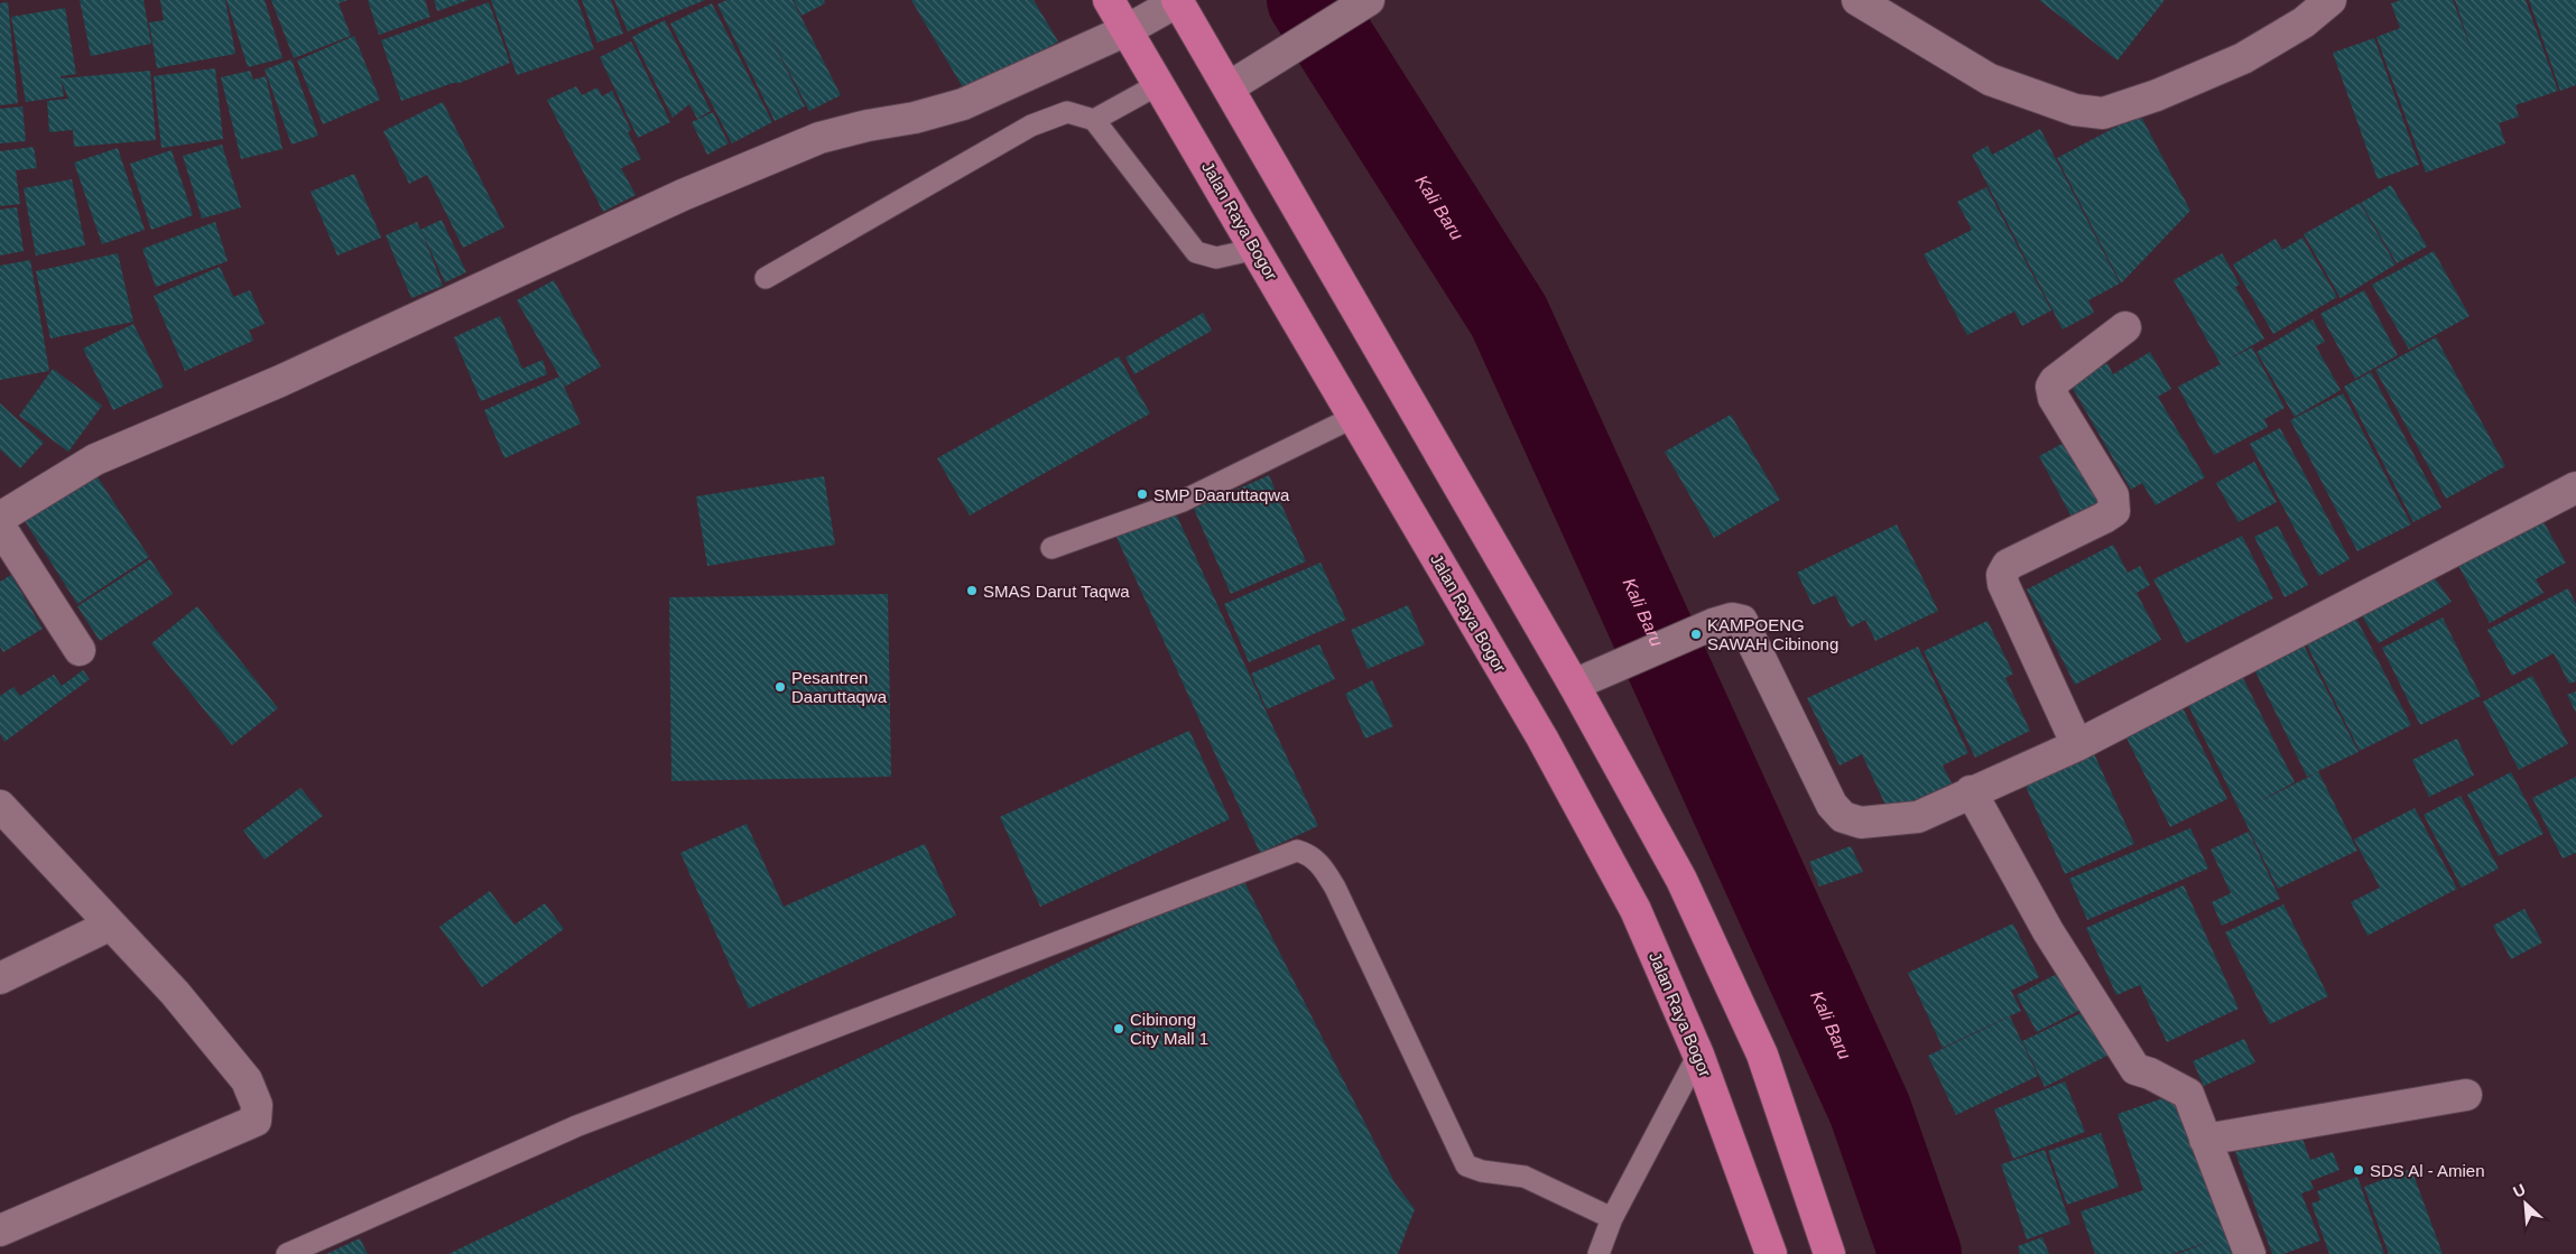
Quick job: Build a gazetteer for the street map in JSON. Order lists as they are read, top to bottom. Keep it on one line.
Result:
{"streets":{"highway":["Jalan Raya Bogor"]},"water":["Kali Baru"],"places":["SMP Daaruttaqwa","SMAS Darut Taqwa","KAMPOENG SAWAH Cibinong","Pesantren Daaruttaqwa","Cibinong City Mall 1","SDS Al - Amien"],"north":"top left"}
